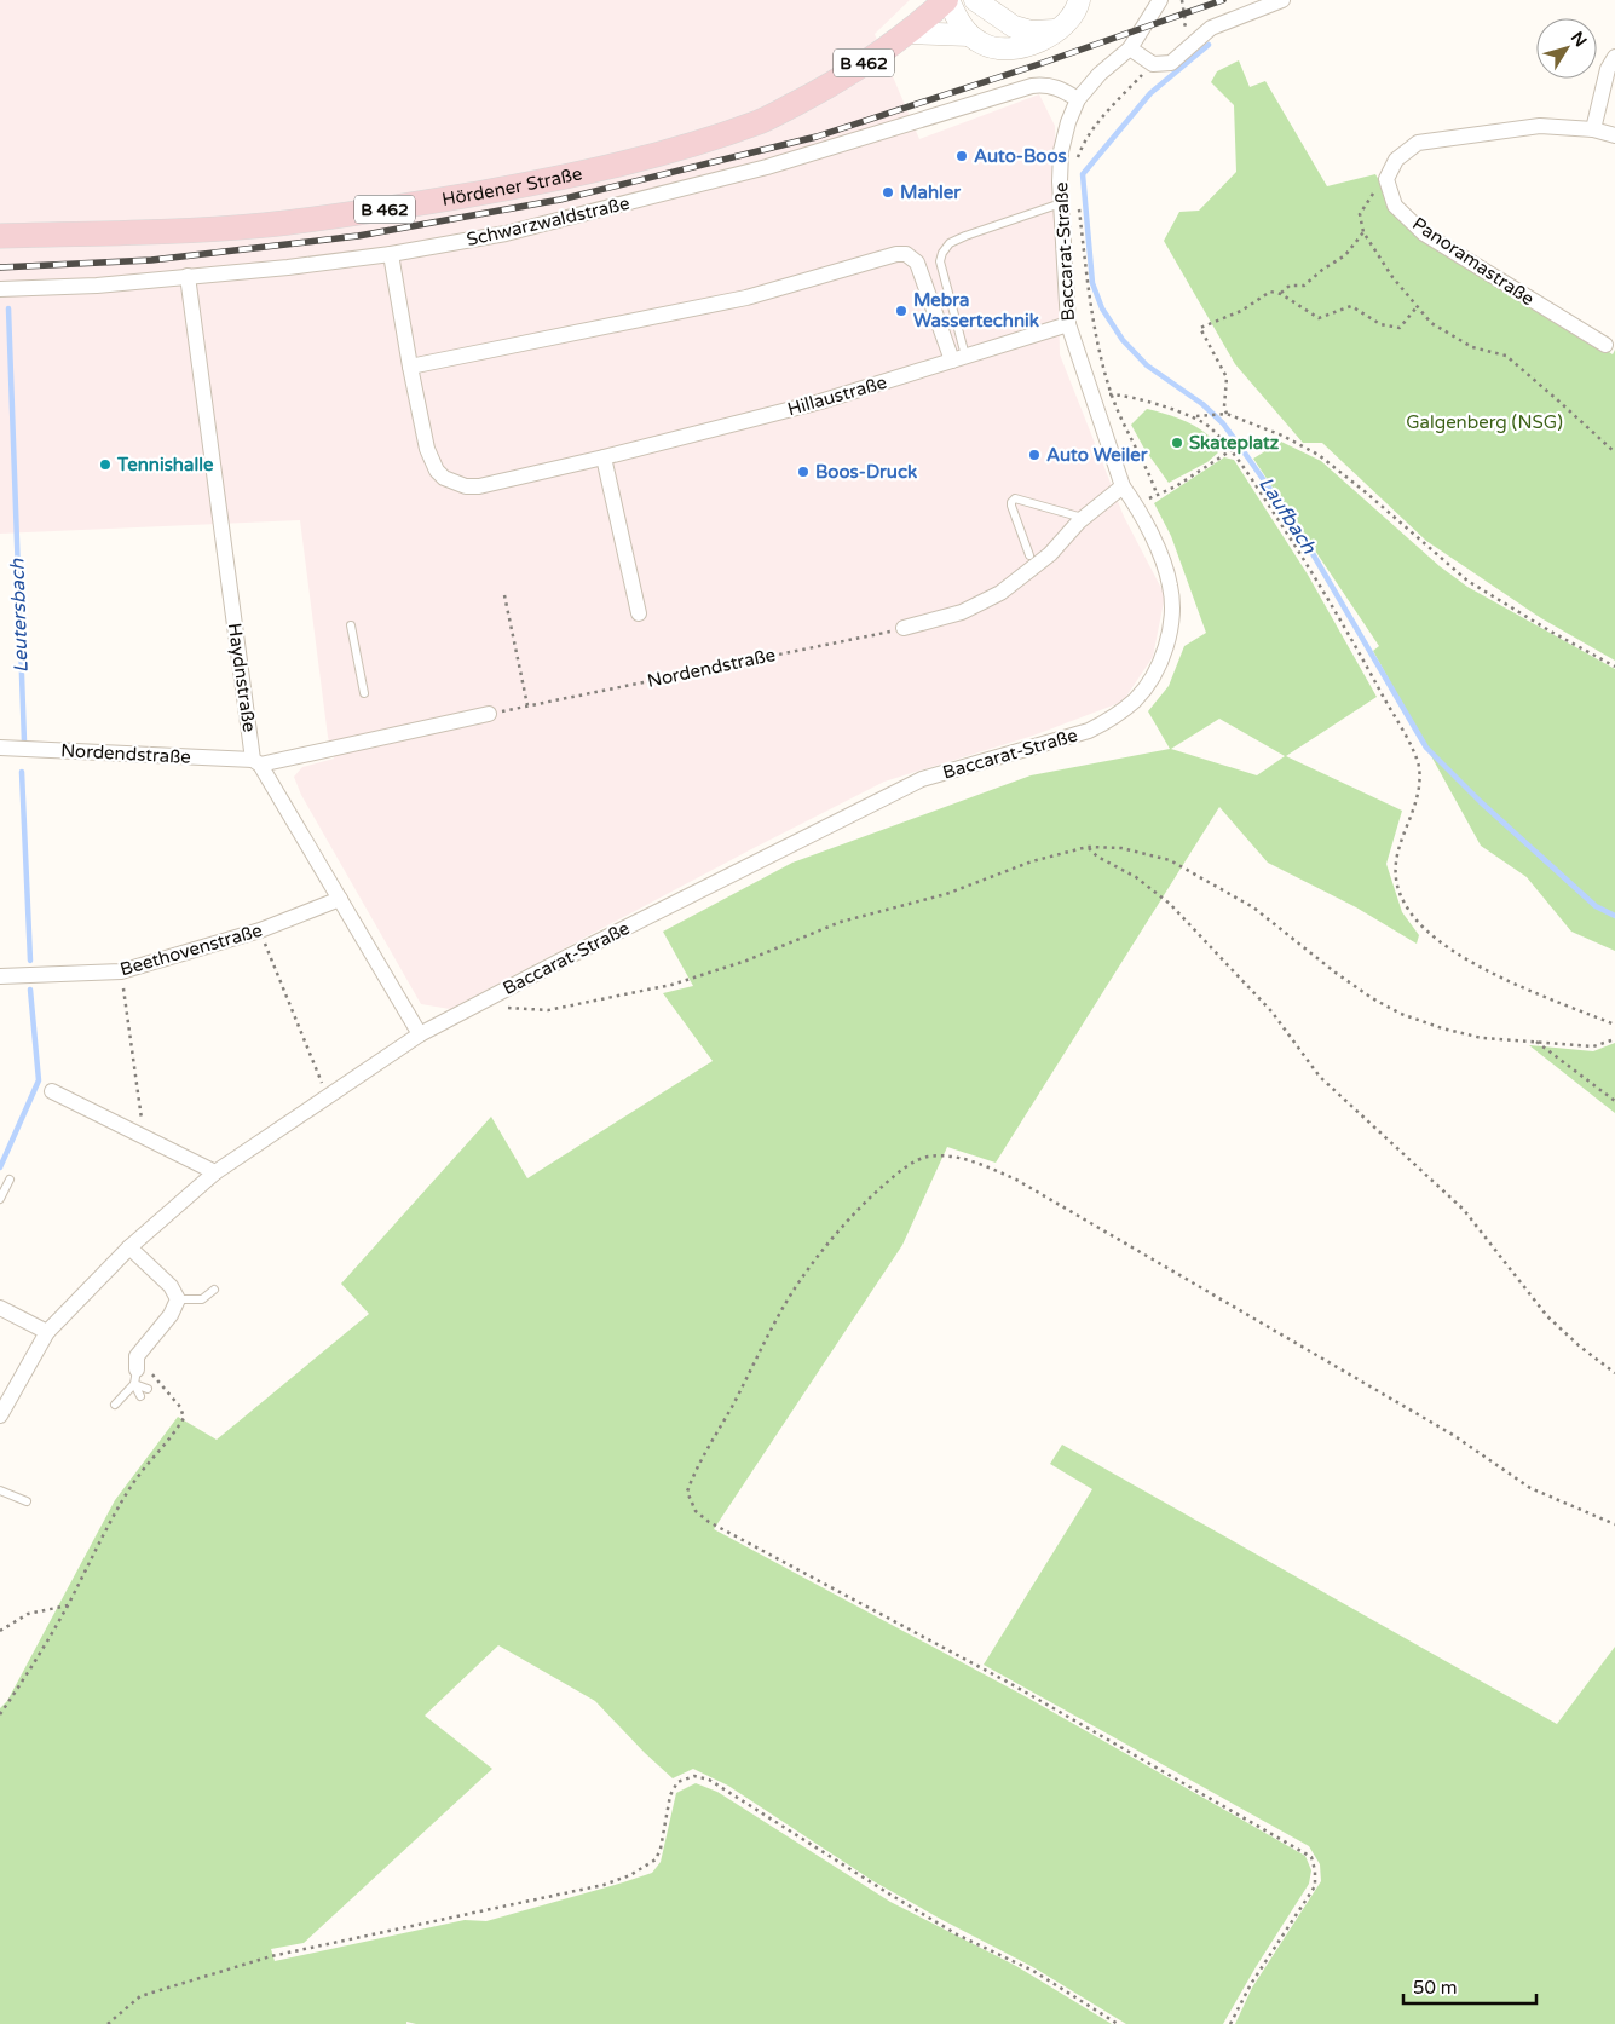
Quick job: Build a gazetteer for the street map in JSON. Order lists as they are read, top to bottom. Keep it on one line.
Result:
{"streets":{"main road":["B 462","Hördener Straße"],"street":["Schwarzwaldstraße","Baccarat-Straße","Panoramastraße","Hillaustraße","Nordendstraße","Haydnstraße","Beethovenstraße"]},"crossings":[["Schwarzwaldstraße","Baccarat-Straße"],["Schwarzwaldstraße","Hillaustraße"],["Schwarzwaldstraße","Haydnstraße"],["Baccarat-Straße","Hillaustraße"],["Baccarat-Straße","Haydnstraße"],["Nordendstraße","Haydnstraße"],["Haydnstraße","Beethovenstraße"]],"water":["Laufbach","Leutersbach"],"parks":["Galgenberg (NSG)"],"places":["Auto-Boos","Mahler","Mebra Wassertechnik","Skateplatz","Auto Weiler","Tennishalle","Boos-Druck"],"scale_bar":"50 m","north":"top right"}
